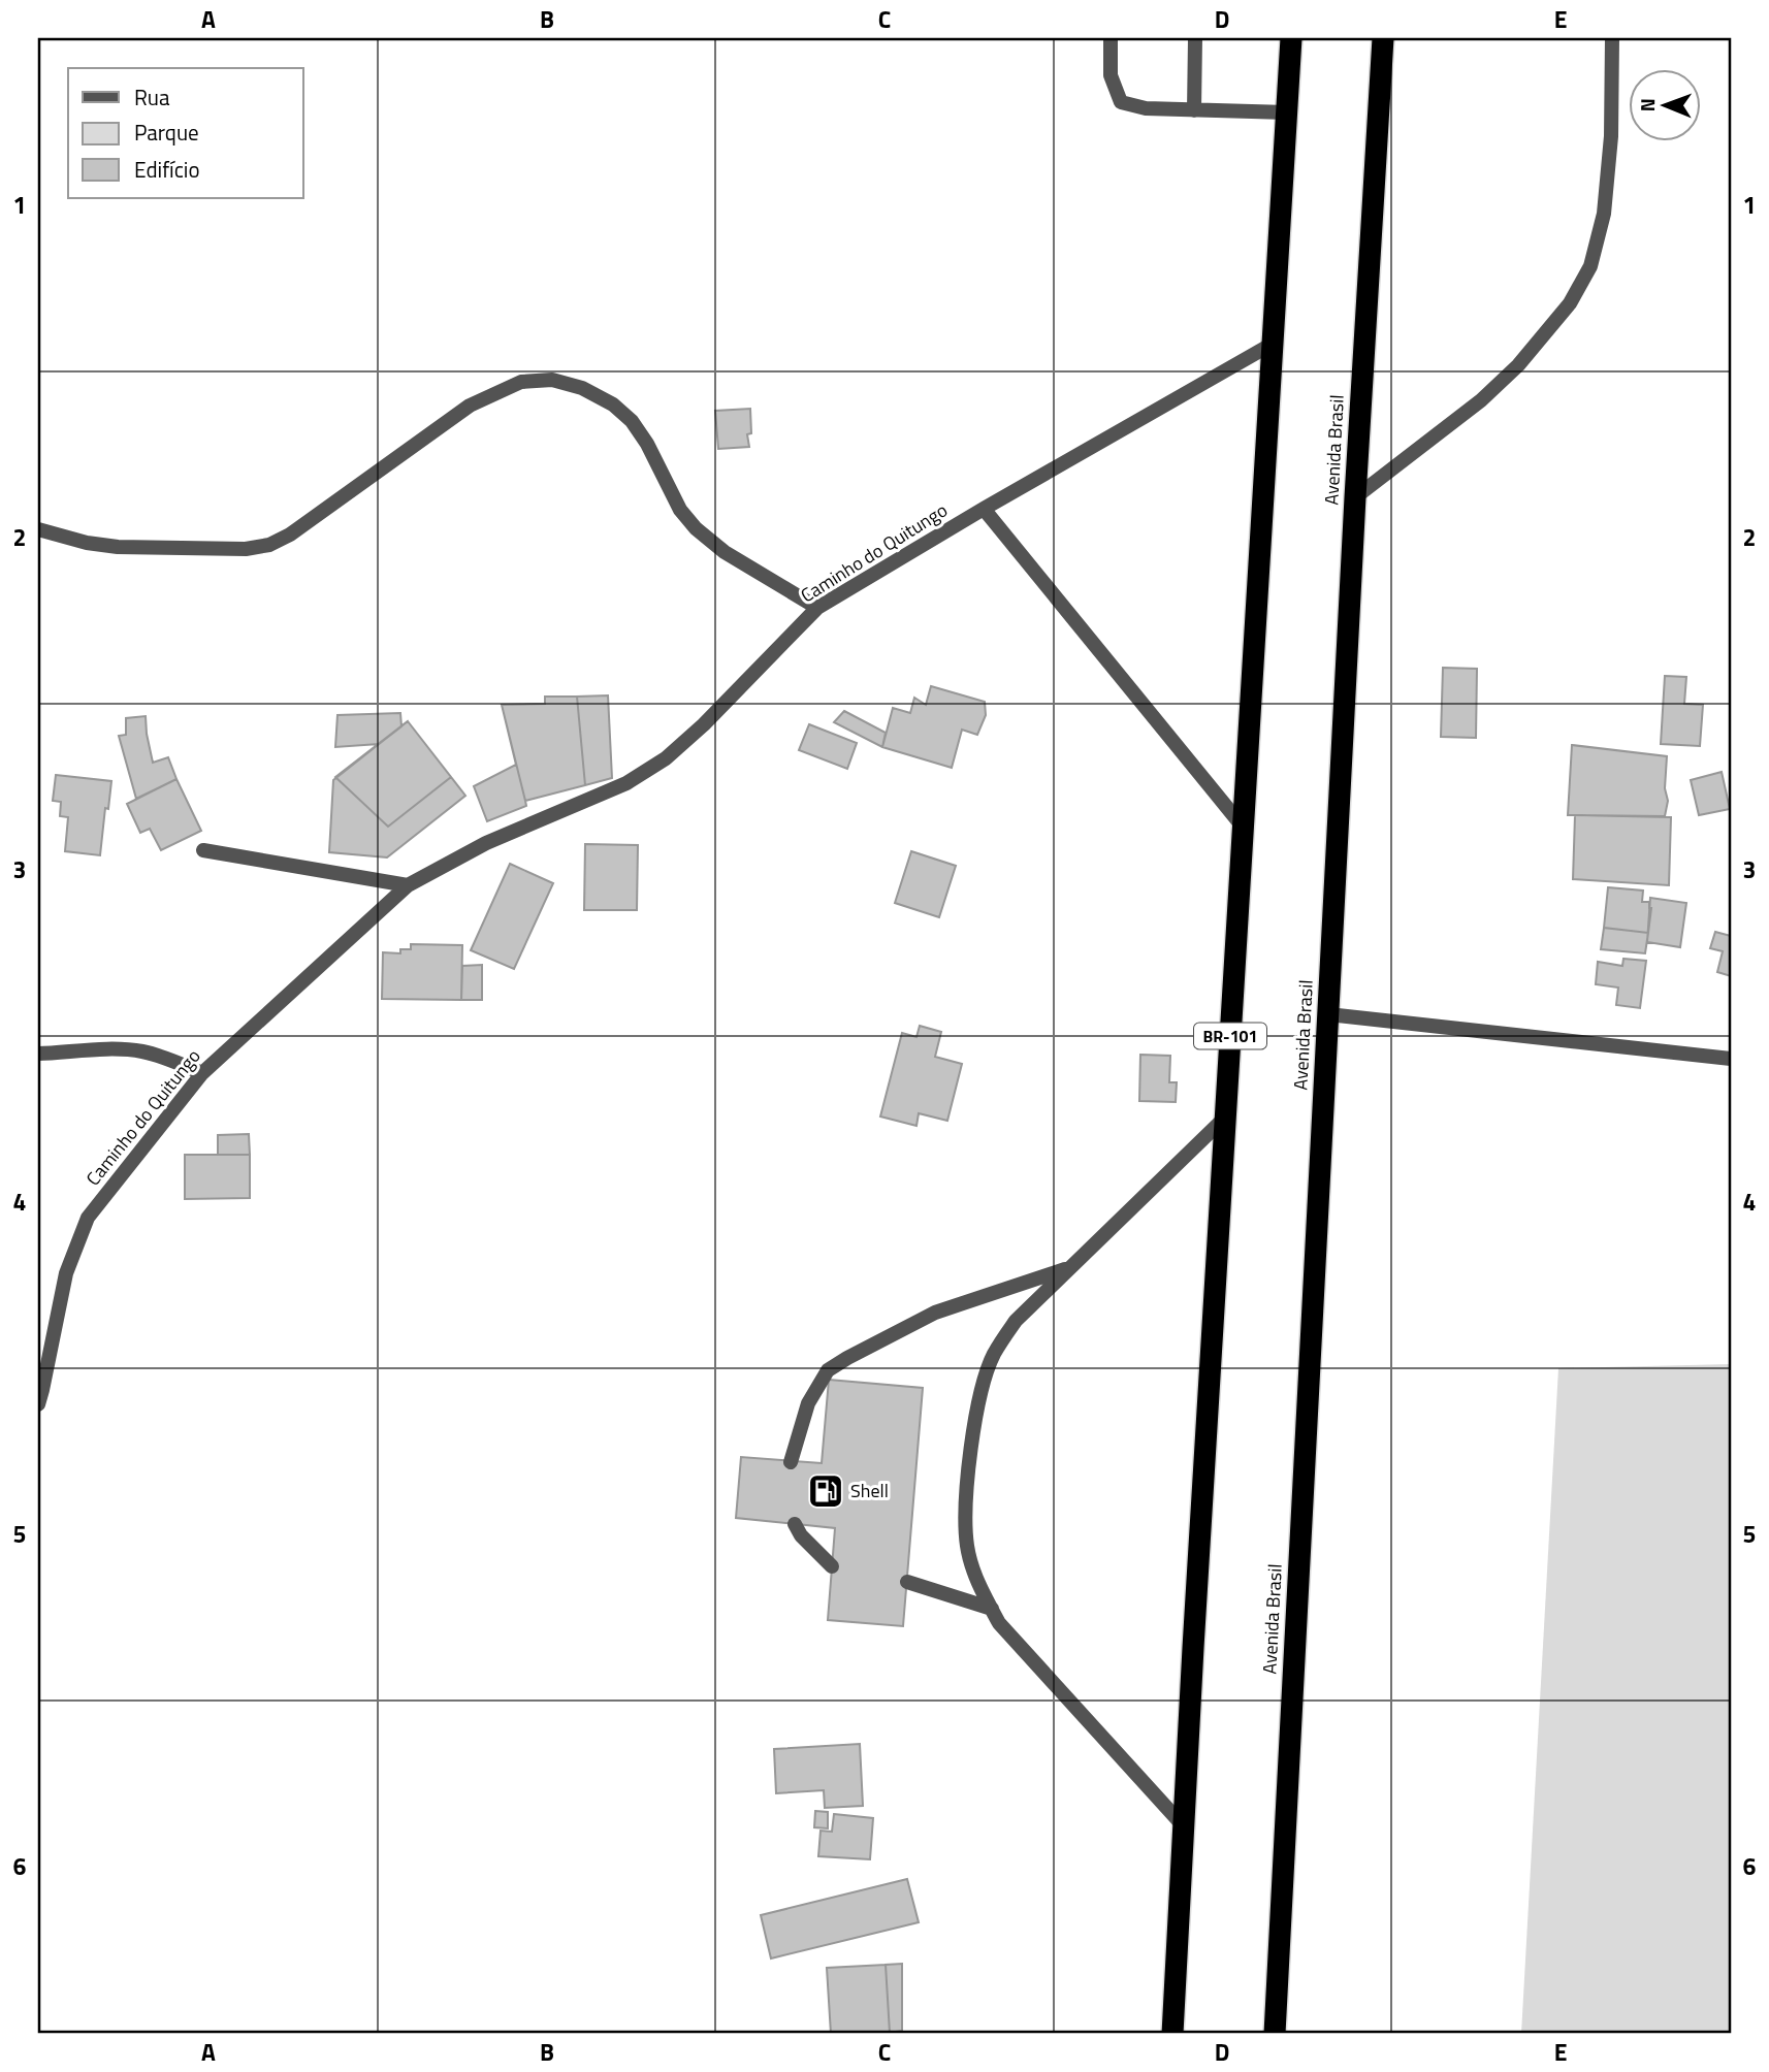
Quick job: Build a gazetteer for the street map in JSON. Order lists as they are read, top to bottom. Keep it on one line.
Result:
{"streets":{"highway":["Avenida Brasil","BR-101"],"street":["Caminho do Quitungo"]},"crossings":[["Caminho do Quitungo","BR-101"]],"places":{"fuel station":["Shell"]},"legend":["Rua","Parque","Edifício"],"north":"left","grid":{"columns":["A","B","C","D","E"],"rows":["1","2","3","4","5","6"]}}
